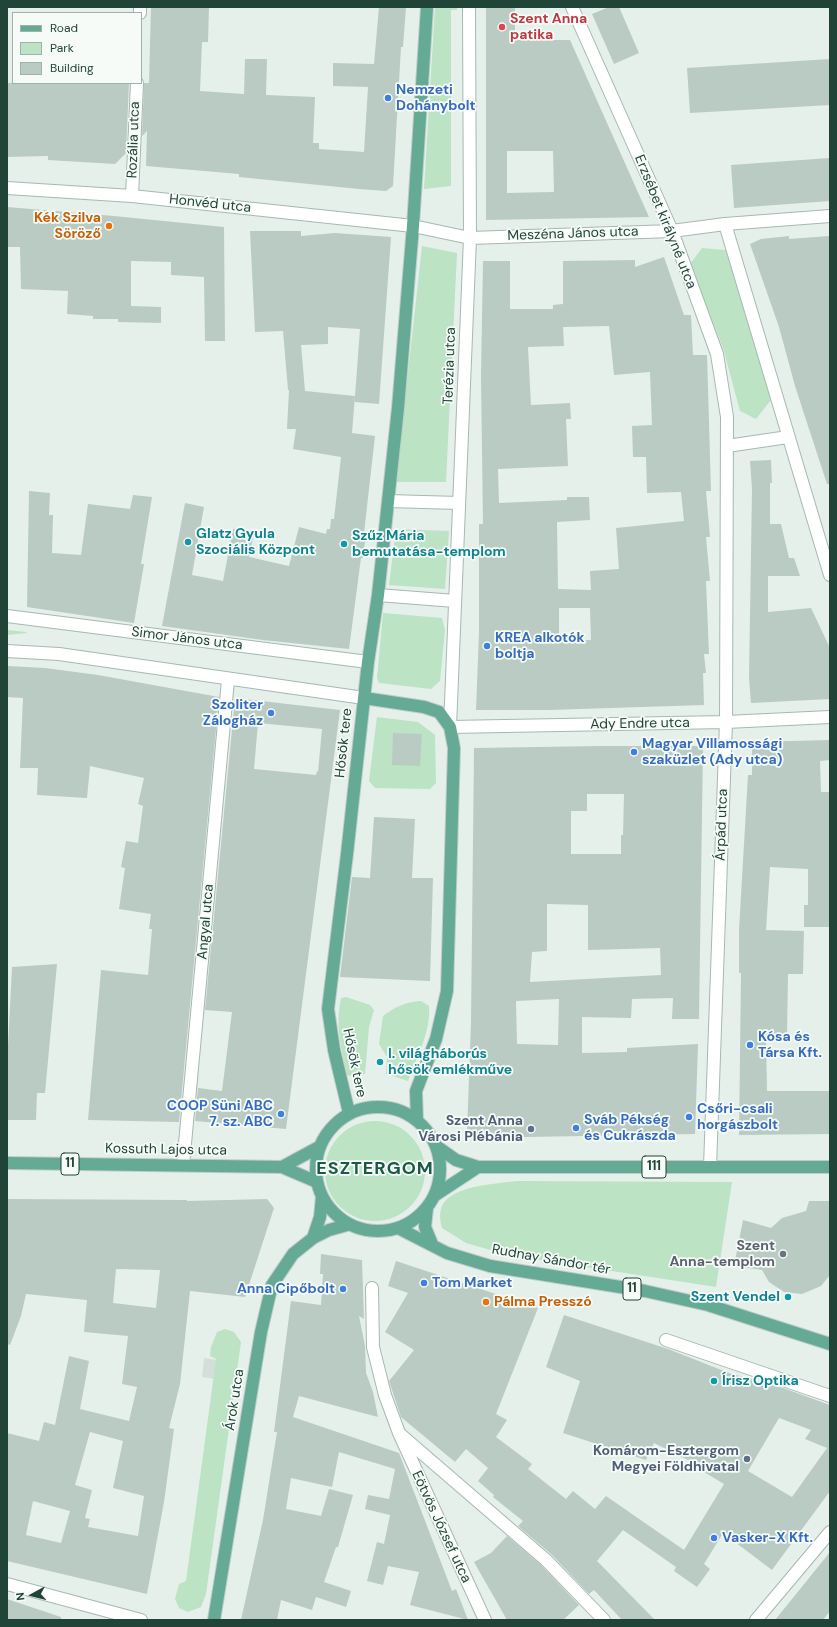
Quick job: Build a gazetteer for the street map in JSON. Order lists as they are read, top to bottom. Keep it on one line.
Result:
{"streets":{"main road":["Hősök tere","Kossuth Lajos utca","11","111","Rudnay Sándor tér","Árok utca"],"street":["Rozália utca","Honvéd utca","Erzsébet királyné utca","Meszéna János utca","Terézia utca","Simor János utca","Ady Endre utca","Árpád utca","Angyal utca","Eötvös József utca"]},"crossings":[["Rozália utca","Honvéd utca"],["Honvéd utca","Meszéna János utca"],["Erzsébet királyné utca","Meszéna János utca"],["Erzsébet királyné utca","Árpád utca"],["Meszéna János utca","Terézia utca"],["Terézia utca","Ady Endre utca"],["Terézia utca","Hősök tere"],["Ady Endre utca","Hősök tere"],["Ady Endre utca","Árpád utca"],["Hősök tere","Kossuth Lajos utca"],["Hősök tere","11"],["Hősök tere","111"],["Hősök tere","Rudnay Sándor tér"],["Hősök tere","Árok utca"],["Árpád utca","111"],["Angyal utca","Kossuth Lajos utca"],["Kossuth Lajos utca","11"],["Kossuth Lajos utca","111"],["Kossuth Lajos utca","Rudnay Sándor tér"],["Kossuth Lajos utca","Árok utca"],["11","111"],["11","Rudnay Sándor tér"],["11","Árok utca"],["111","Rudnay Sándor tér"],["111","Árok utca"],["Rudnay Sándor tér","Árok utca"]],"districts":["ESZTERGOM"],"places":["Szent Anna patika","Nemzeti Dohánybolt","Kék Szilva Söröző","Glatz Gyula Szociális Központ","Szűz Mária bemutatása-templom","KREA alkotók boltja","Szoliter Zálogház","Magyar Villamossági szaküzlet (Ady utca)","Kósa és Társa Kft.","I. világháborús hősök emlékműve","COOP Süni ABC 7. sz. ABC","Csőri-csali horgászbolt","Sváb Pékség és Cukrászda","Szent Anna Városi Plébánia","Szent Anna-templom","Tom Market","Anna Cipőbolt","Szent Vendel","Pálma Presszó","Írisz Optika","Komárom-Esztergom Megyei Földhivatal","Vasker-X Kft."],"legend":["Road","Park","Building"],"north":"left"}
